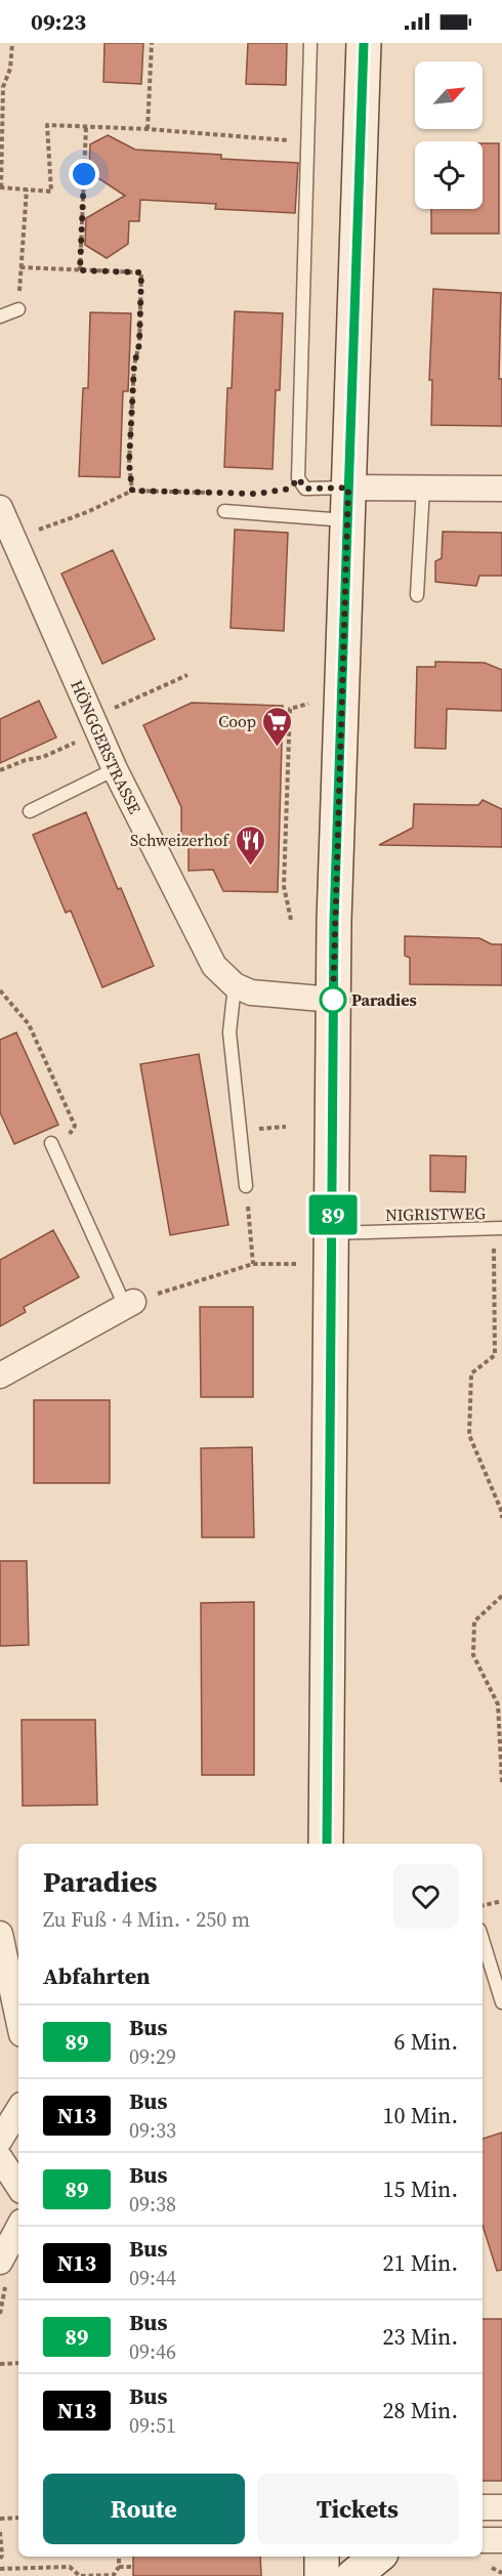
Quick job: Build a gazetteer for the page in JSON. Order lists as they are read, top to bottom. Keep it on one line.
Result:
{"streets":{"street":["HÖNGGERSTRASSE"],"lane":["NIGRISTWEG"]},"places":{"supermarket":["Coop"],"restaurant":["Schweizerhof"],"other":["Paradies"]},"lines":["bus line 89"],"north":"top right","page":{"status":"09:23","on_map":"89","heading":[["Paradies","Zu Fuß · 4 Min. · 250 m"],"Abfahrten"],"list":[{"mark":"89","name":"Bus","note":"09:29","value":"6 Min."},{"mark":"N13","name":"Bus","note":"09:33","value":"10 Min."},{"mark":"89","name":"Bus","note":"09:38","value":"15 Min."},{"mark":"N13","name":"Bus","note":"09:44","value":"21 Min."},{"mark":"89","name":"Bus","note":"09:46","value":"23 Min."},{"mark":"N13","name":"Bus","note":"09:51","value":"28 Min."}],"buttons":["Route","Tickets"]}}
